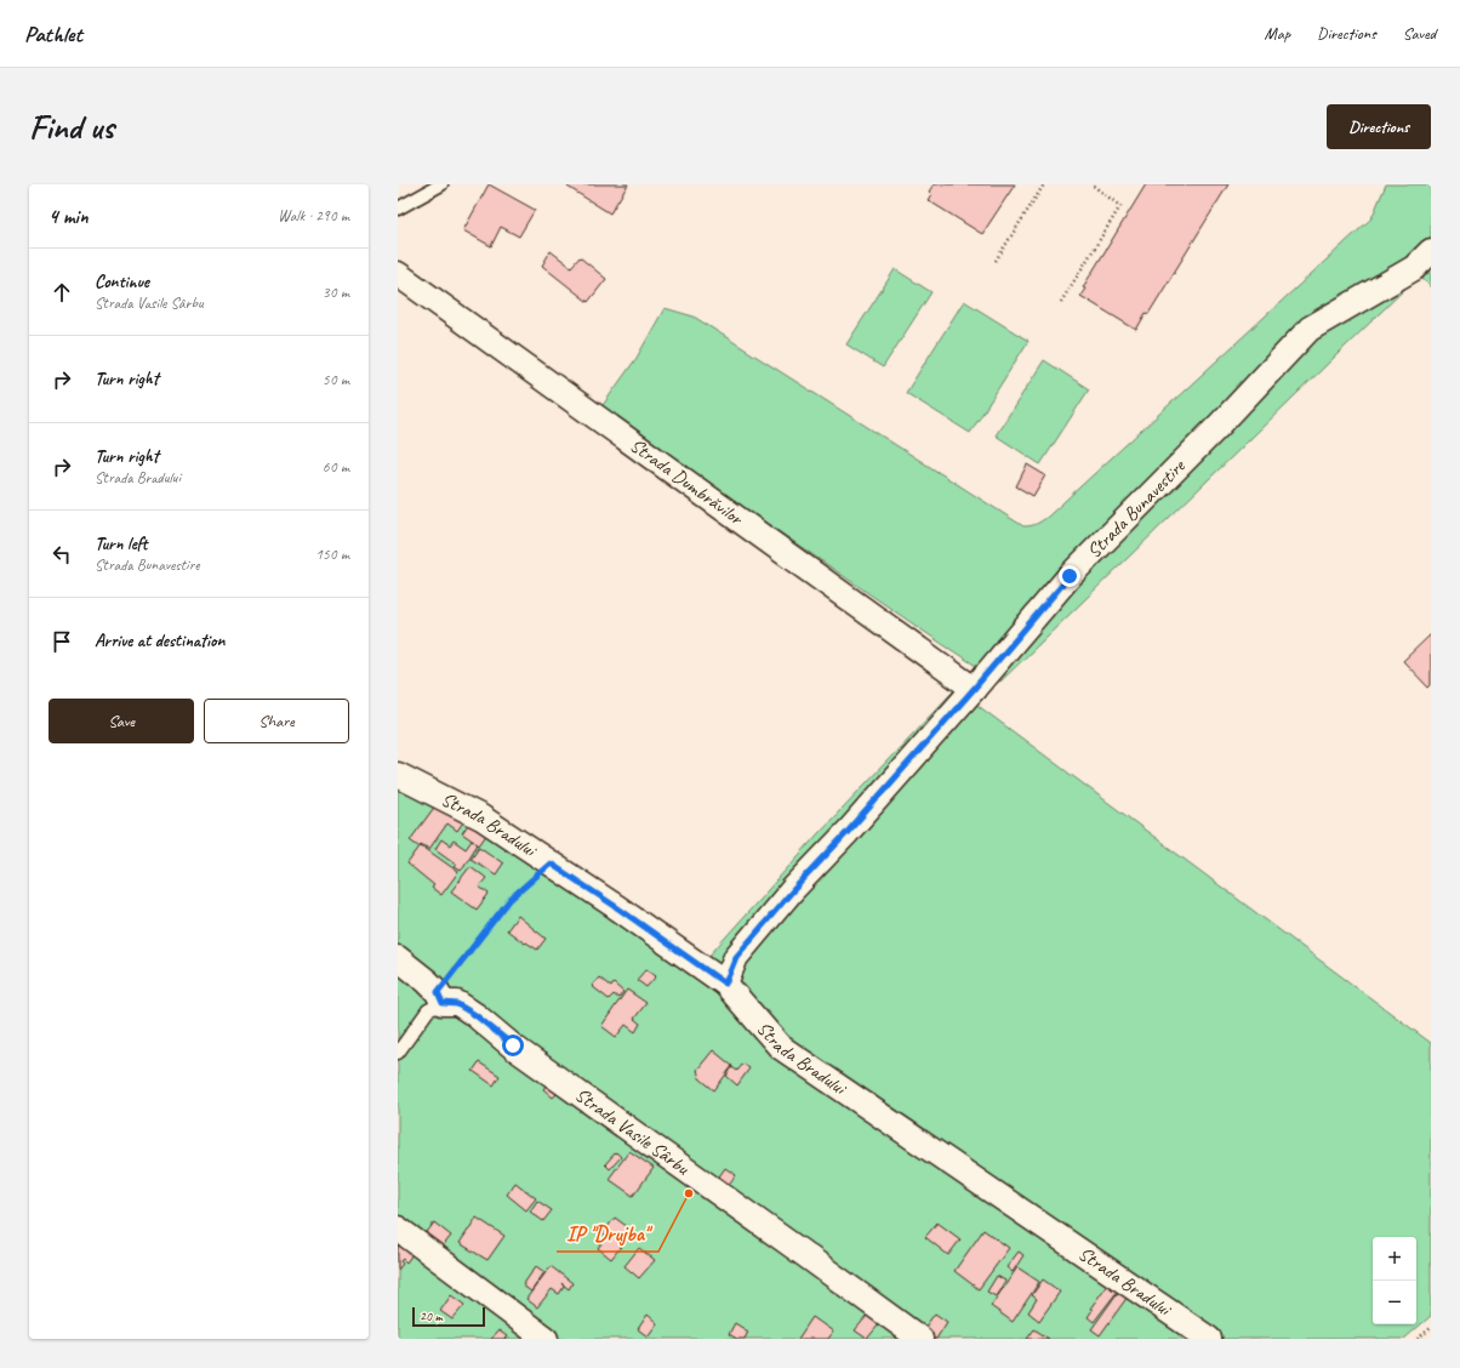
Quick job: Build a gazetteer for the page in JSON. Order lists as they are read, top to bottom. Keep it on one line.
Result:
{"streets":{"street":["Strada Dumbrăvilor","Strada Bunavestire","Strada Bradului","Strada Vasile Sârbu"]},"crossings":[["Strada Dumbrăvilor","Strada Bunavestire"],["Strada Bunavestire","Strada Bradului"]],"places":["IP \"Drujba\""],"scale_bar":"20 m","page":{"header":"Pathlet","nav":["Map","Directions","Saved"],"buttons":["Directions",["Save","Share"]],"title":"Find us","heading":["4 min","Walk · 290 m"],"list":[["Continue","Strada Vasile Sârbu","30 m"],["Turn right","50 m"],["Turn right","Strada Bradului","60 m"],["Turn left","Strada Bunavestire","150 m"],"Arrive at destination"],"map_buttons":["+","−"],"scale":"20 m"}}
